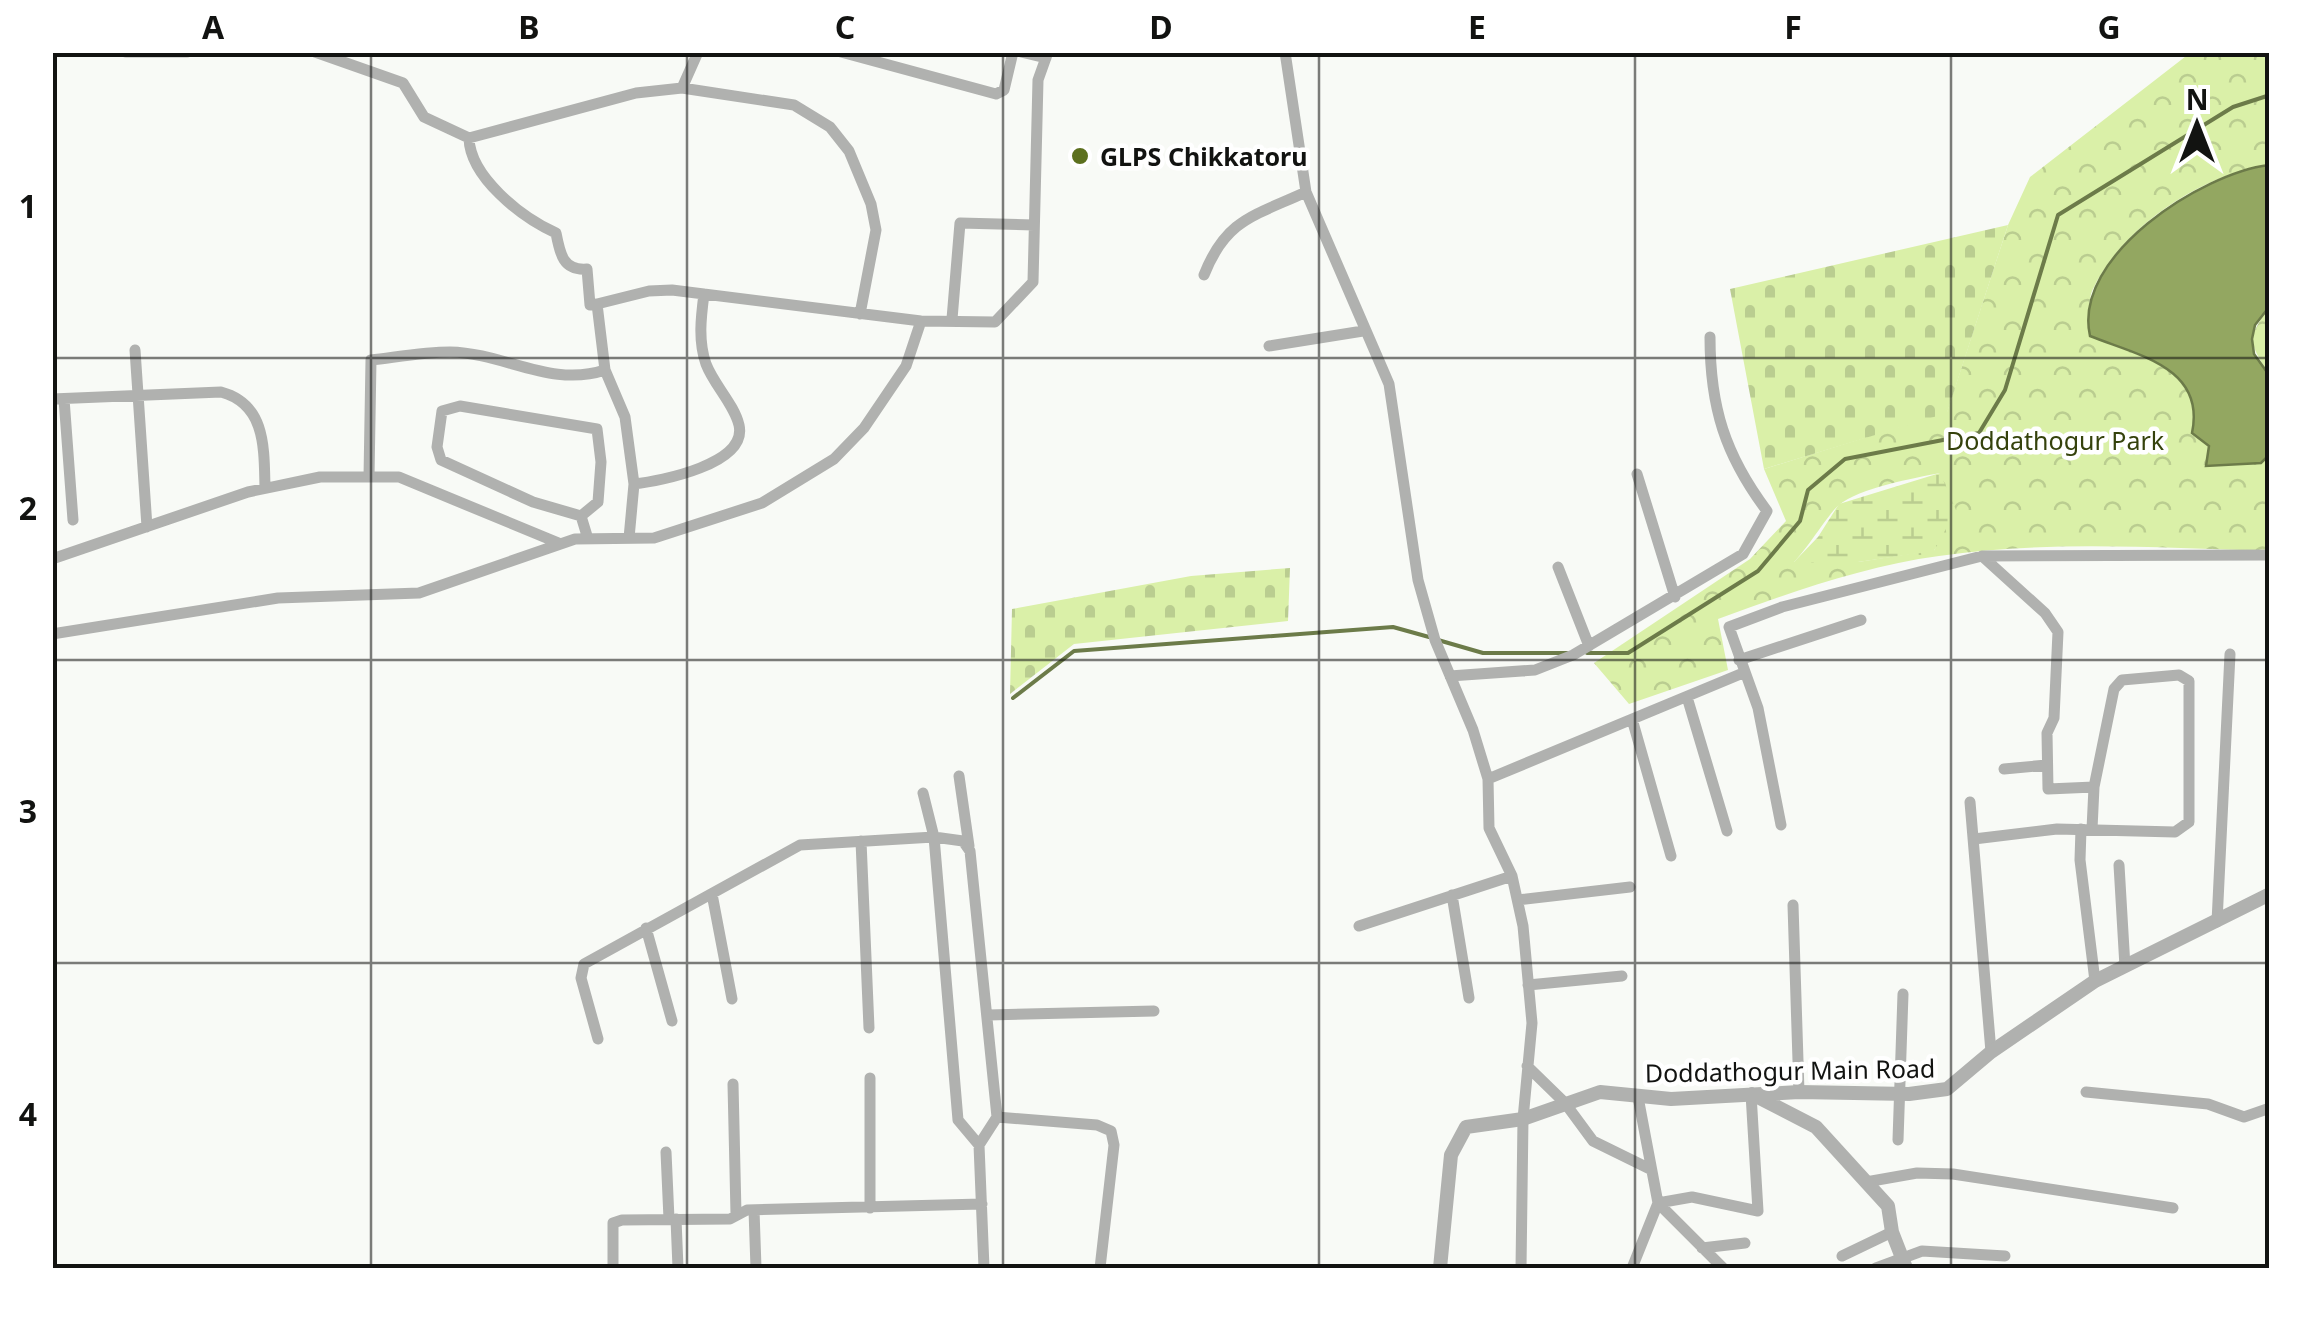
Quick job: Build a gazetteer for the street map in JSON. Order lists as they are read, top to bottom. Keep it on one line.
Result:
{"streets":{"street":["Doddathogur Main Road"]},"parks":["Doddathogur Park"],"places":["GLPS Chikkatoru"],"north":"top","grid":{"columns":["A","B","C","D","E","F","G"],"rows":["1","2","3","4"]}}
